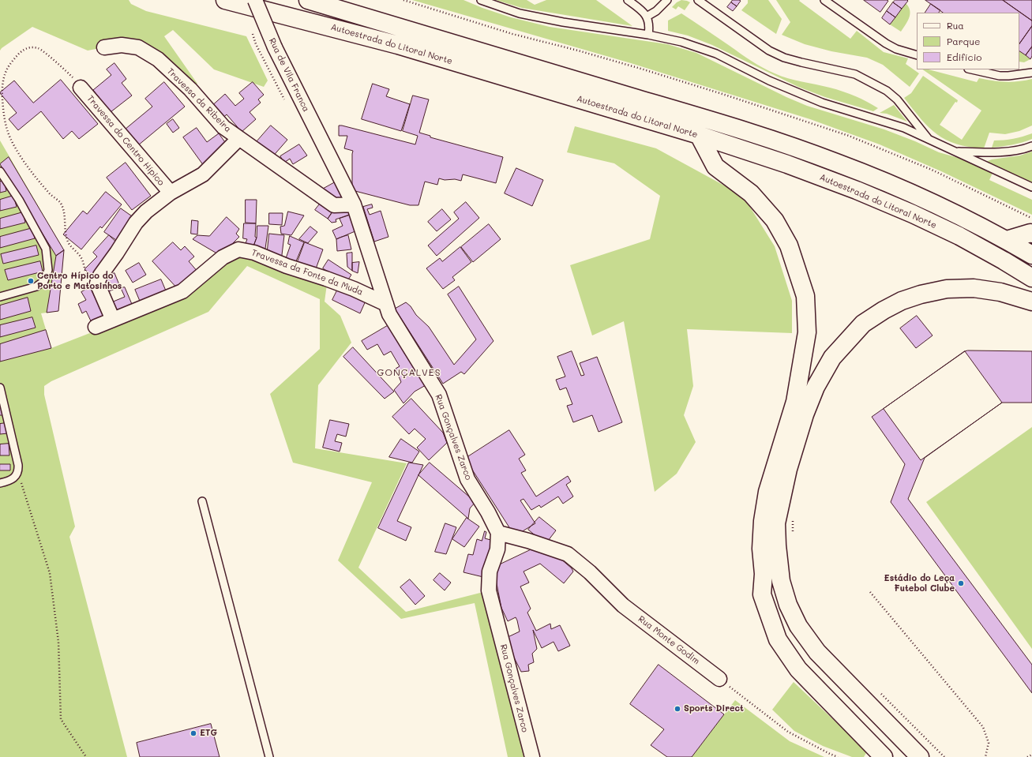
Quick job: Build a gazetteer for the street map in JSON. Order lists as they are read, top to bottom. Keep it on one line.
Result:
{"streets":{"highway":["Autoestrada do Litoral Norte"],"street":["Rua de Vila Franca","Travessa da Ribeira","Travessa do Centro Hípico","Travessa da Fonte da Muda","Rua Gonçalves Zarco","Rua Monte Godim"]},"crossings":[["Rua de Vila Franca","Rua Gonçalves Zarco"],["Travessa da Ribeira","Rua Gonçalves Zarco"],["Travessa da Fonte da Muda","Rua Gonçalves Zarco"],["Rua Gonçalves Zarco","Rua Monte Godim"]],"districts":["GONÇALVES"],"places":["Centro Hípico do Porto e Matosinhos","Estádio do Leça Futebol Clube","Sports Direct","ETG"],"legend":["Rua","Parque","Edifício"]}
